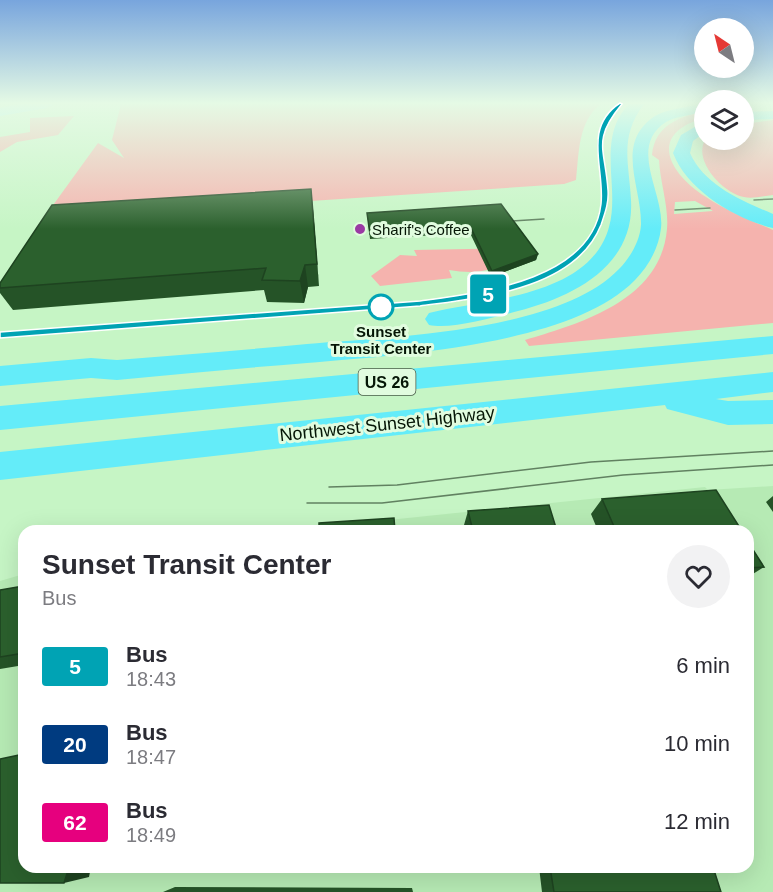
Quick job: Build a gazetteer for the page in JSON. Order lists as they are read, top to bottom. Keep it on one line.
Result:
{"streets":{"highway":["US 26","Northwest Sunset Highway"]},"places":["Sharif's Coffee","Sunset Transit Center"],"lines":["bus line 5"],"north":"top left","page":{"on_map":"5","heading":["Sunset Transit Center","Bus"],"list":[{"mark":"5","name":"Bus","note":"18:43","value":"6 min"},{"mark":"20","name":"Bus","note":"18:47","value":"10 min"},{"mark":"62","name":"Bus","note":"18:49","value":"12 min"}]}}
